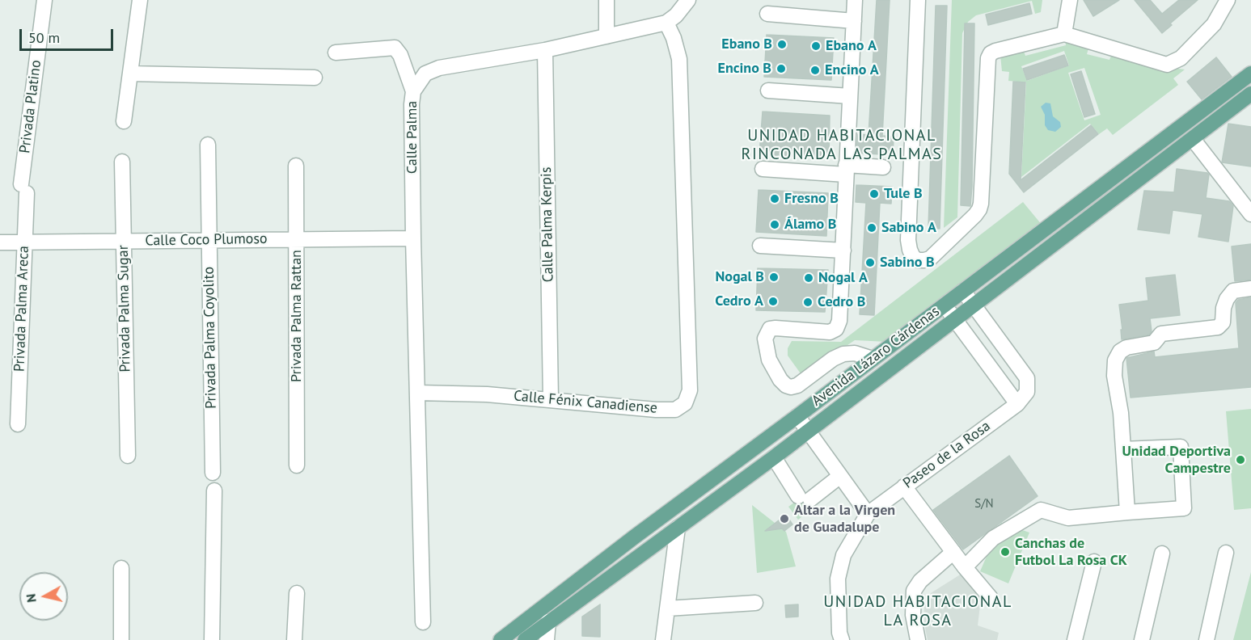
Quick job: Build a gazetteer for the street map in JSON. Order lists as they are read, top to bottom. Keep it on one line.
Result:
{"streets":{"main road":["Avenida Lázaro Cárdenas"],"street":["Privada Platino","Calle Palma","Calle Palma Kerpis","Calle Coco Plumoso","Privada Palma Areca","Privada Palma Sugar","Privada Palma Rattan","Privada Palma Coyolito","Calle Fénix Canadiense","Paseo de la Rosa"]},"crossings":[["Privada Platino","Privada Palma Areca"],["Calle Palma","Calle Palma Kerpis"],["Calle Palma","Calle Coco Plumoso"],["Calle Palma","Calle Fénix Canadiense"],["Calle Palma Kerpis","Calle Fénix Canadiense"],["Calle Coco Plumoso","Privada Palma Areca"],["Calle Coco Plumoso","Privada Palma Sugar"],["Calle Coco Plumoso","Privada Palma Rattan"],["Calle Coco Plumoso","Privada Palma Coyolito"],["Avenida Lázaro Cárdenas","Paseo de la Rosa"]],"districts":["UNIDAD HABITACIONAL RINCONADA LAS PALMAS","UNIDAD HABITACIONAL LA ROSA"],"places":["Ebano B","Ebano A","Encino B","Encino A","Tule B","Fresno B","Álamo B","Sabino A","Sabino B","Nogal B","Nogal A","Cedro A","Cedro B","Unidad Deportiva Campestre","Altar a la Virgen de Guadalupe","Canchas de Futbol La Rosa CK"],"house_numbers":["S/N"],"scale_bar":"50 m","north":"left"}
